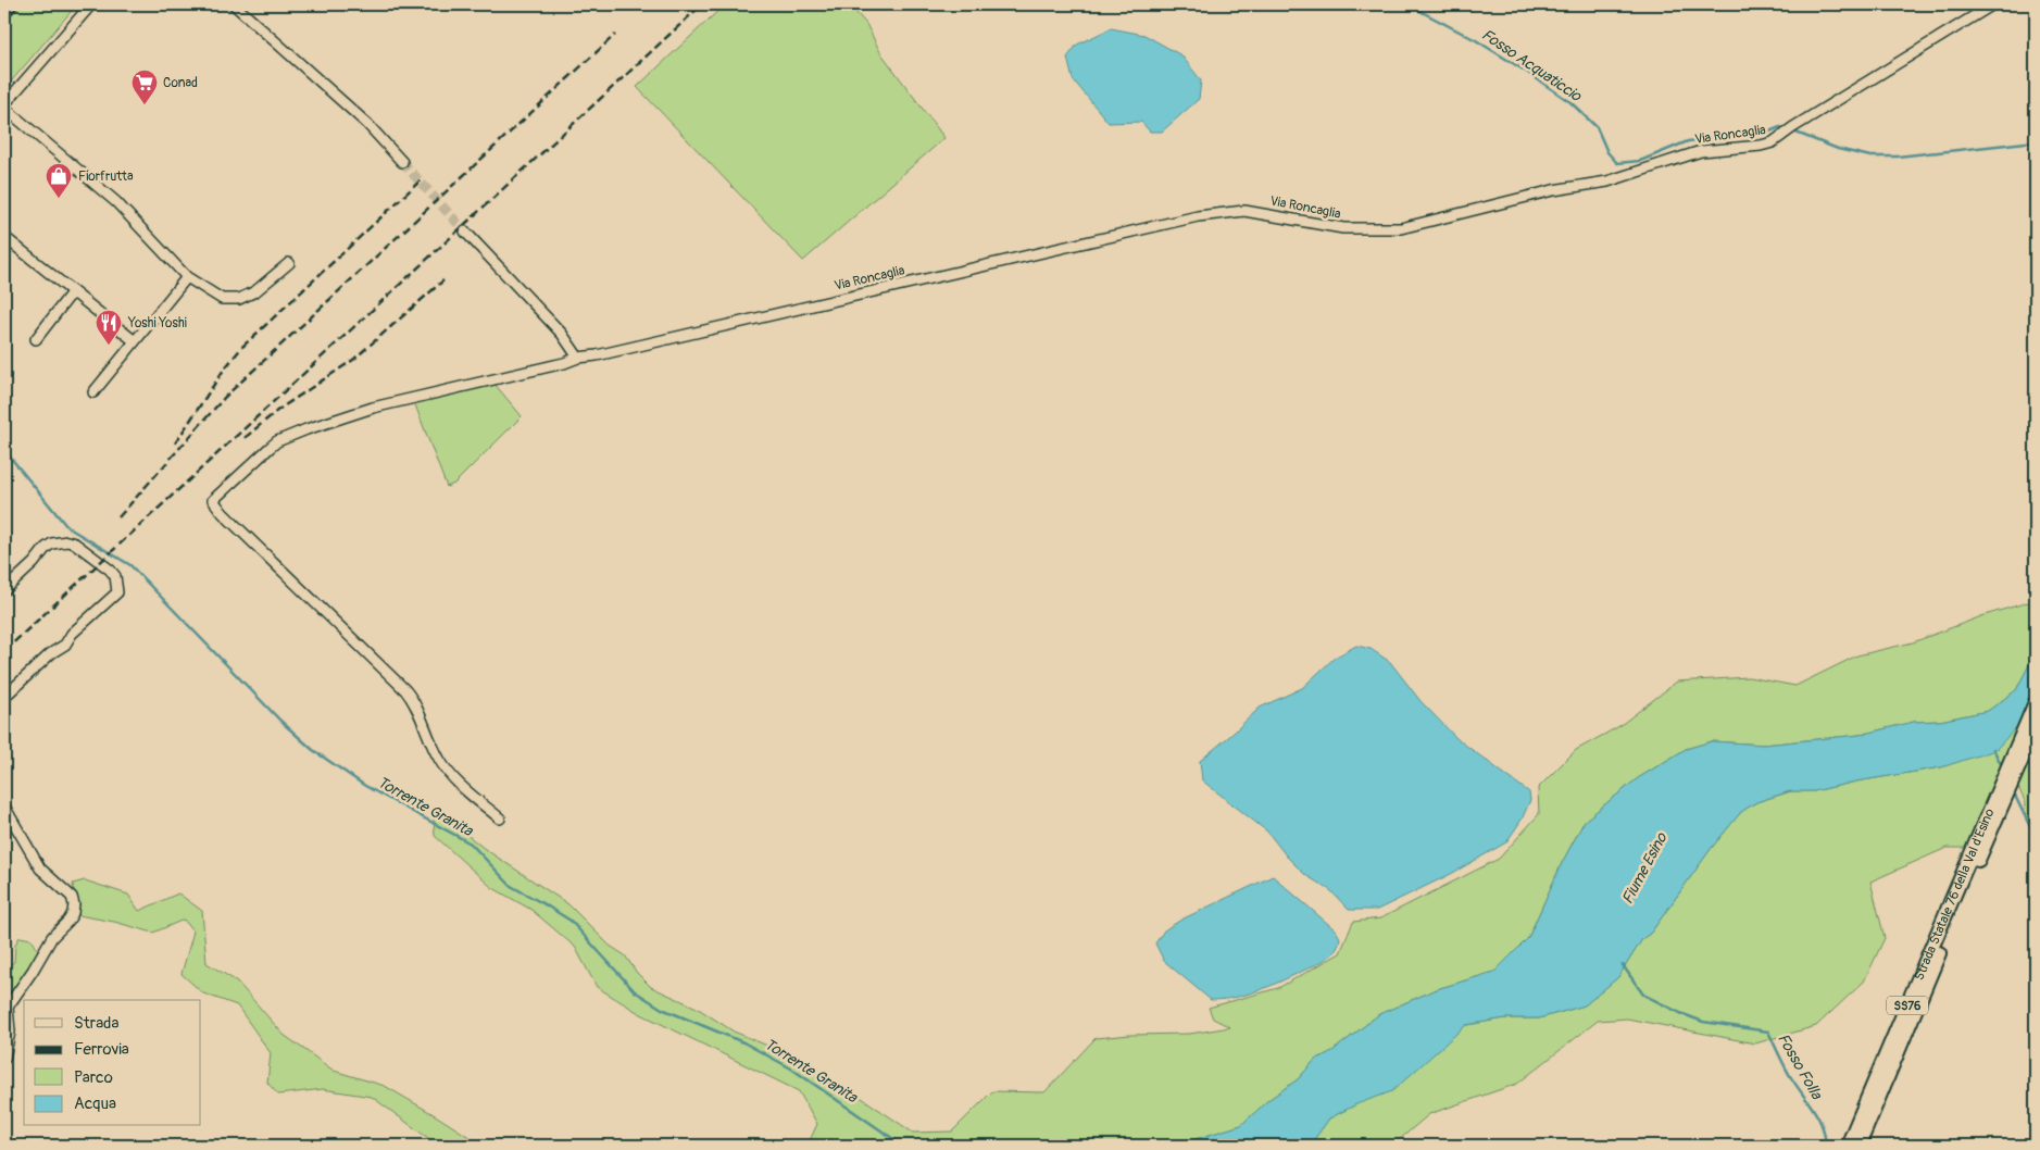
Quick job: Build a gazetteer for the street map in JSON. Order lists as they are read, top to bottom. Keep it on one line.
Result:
{"streets":{"highway":["Strada Statale 76 della Val d'Esino","SS76"],"street":["Via Roncaglia"]},"water":["Fosso Acquaticcio","Torrente Granita","Fiume Esino","Fosso Folla"],"places":{"supermarket":["Conad"],"shop":["Fiorfrutta"],"restaurant":["Yoshi Yoshi"]},"legend":["Strada","Ferrovia","Parco","Acqua"]}
